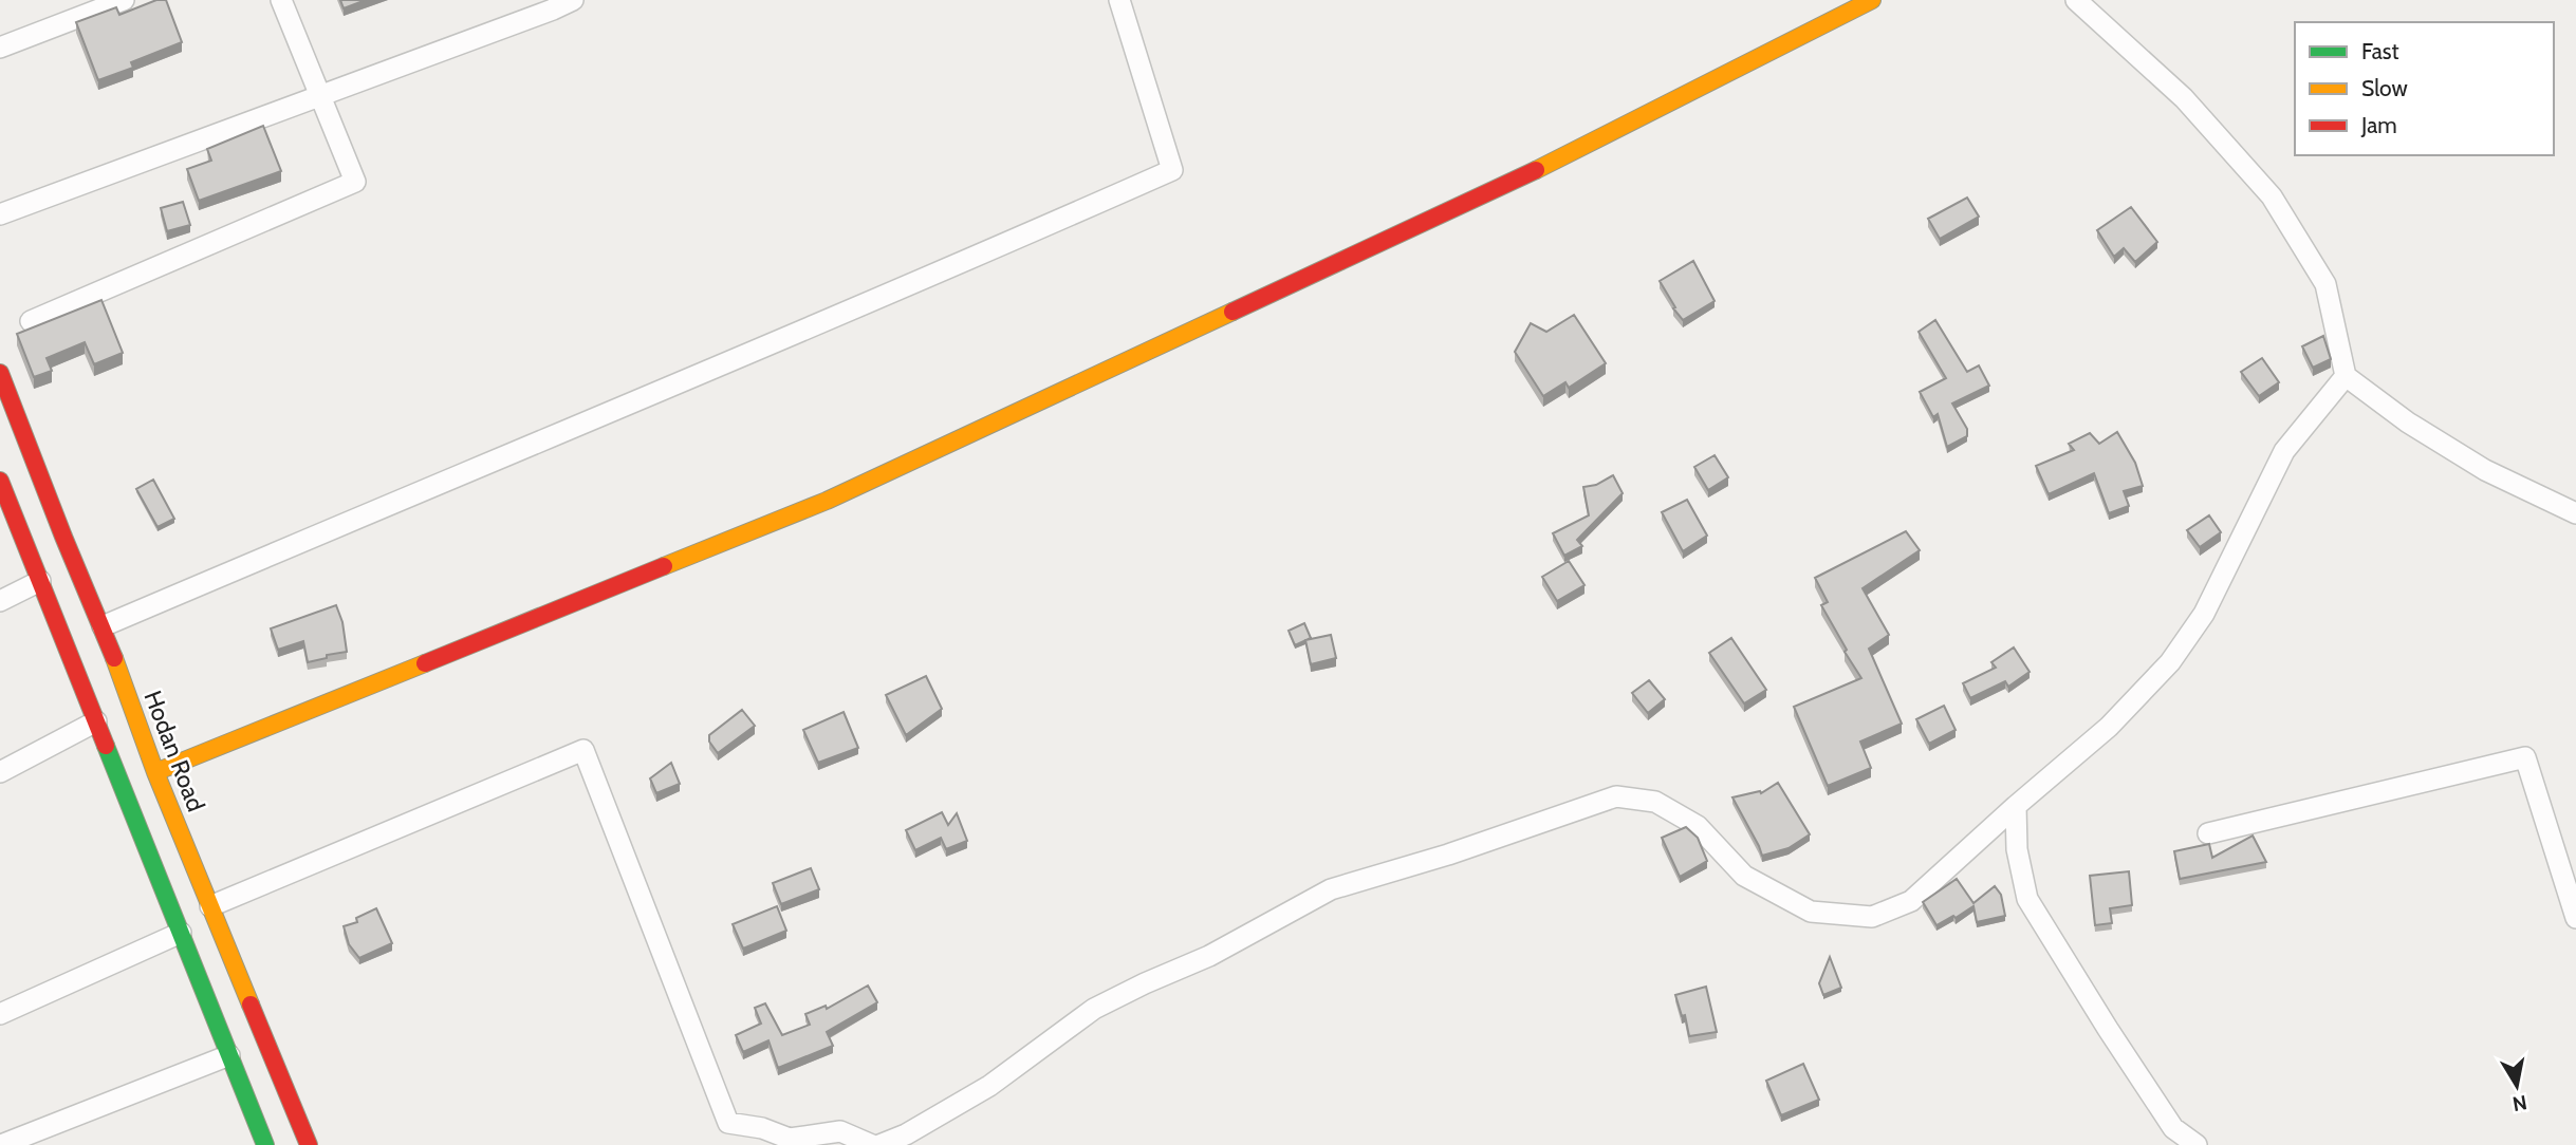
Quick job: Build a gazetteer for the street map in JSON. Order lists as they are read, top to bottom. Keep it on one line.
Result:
{"streets":{"street":["Hodan Road"]},"legend":["Fast","Slow","Jam"],"north":"bottom"}
